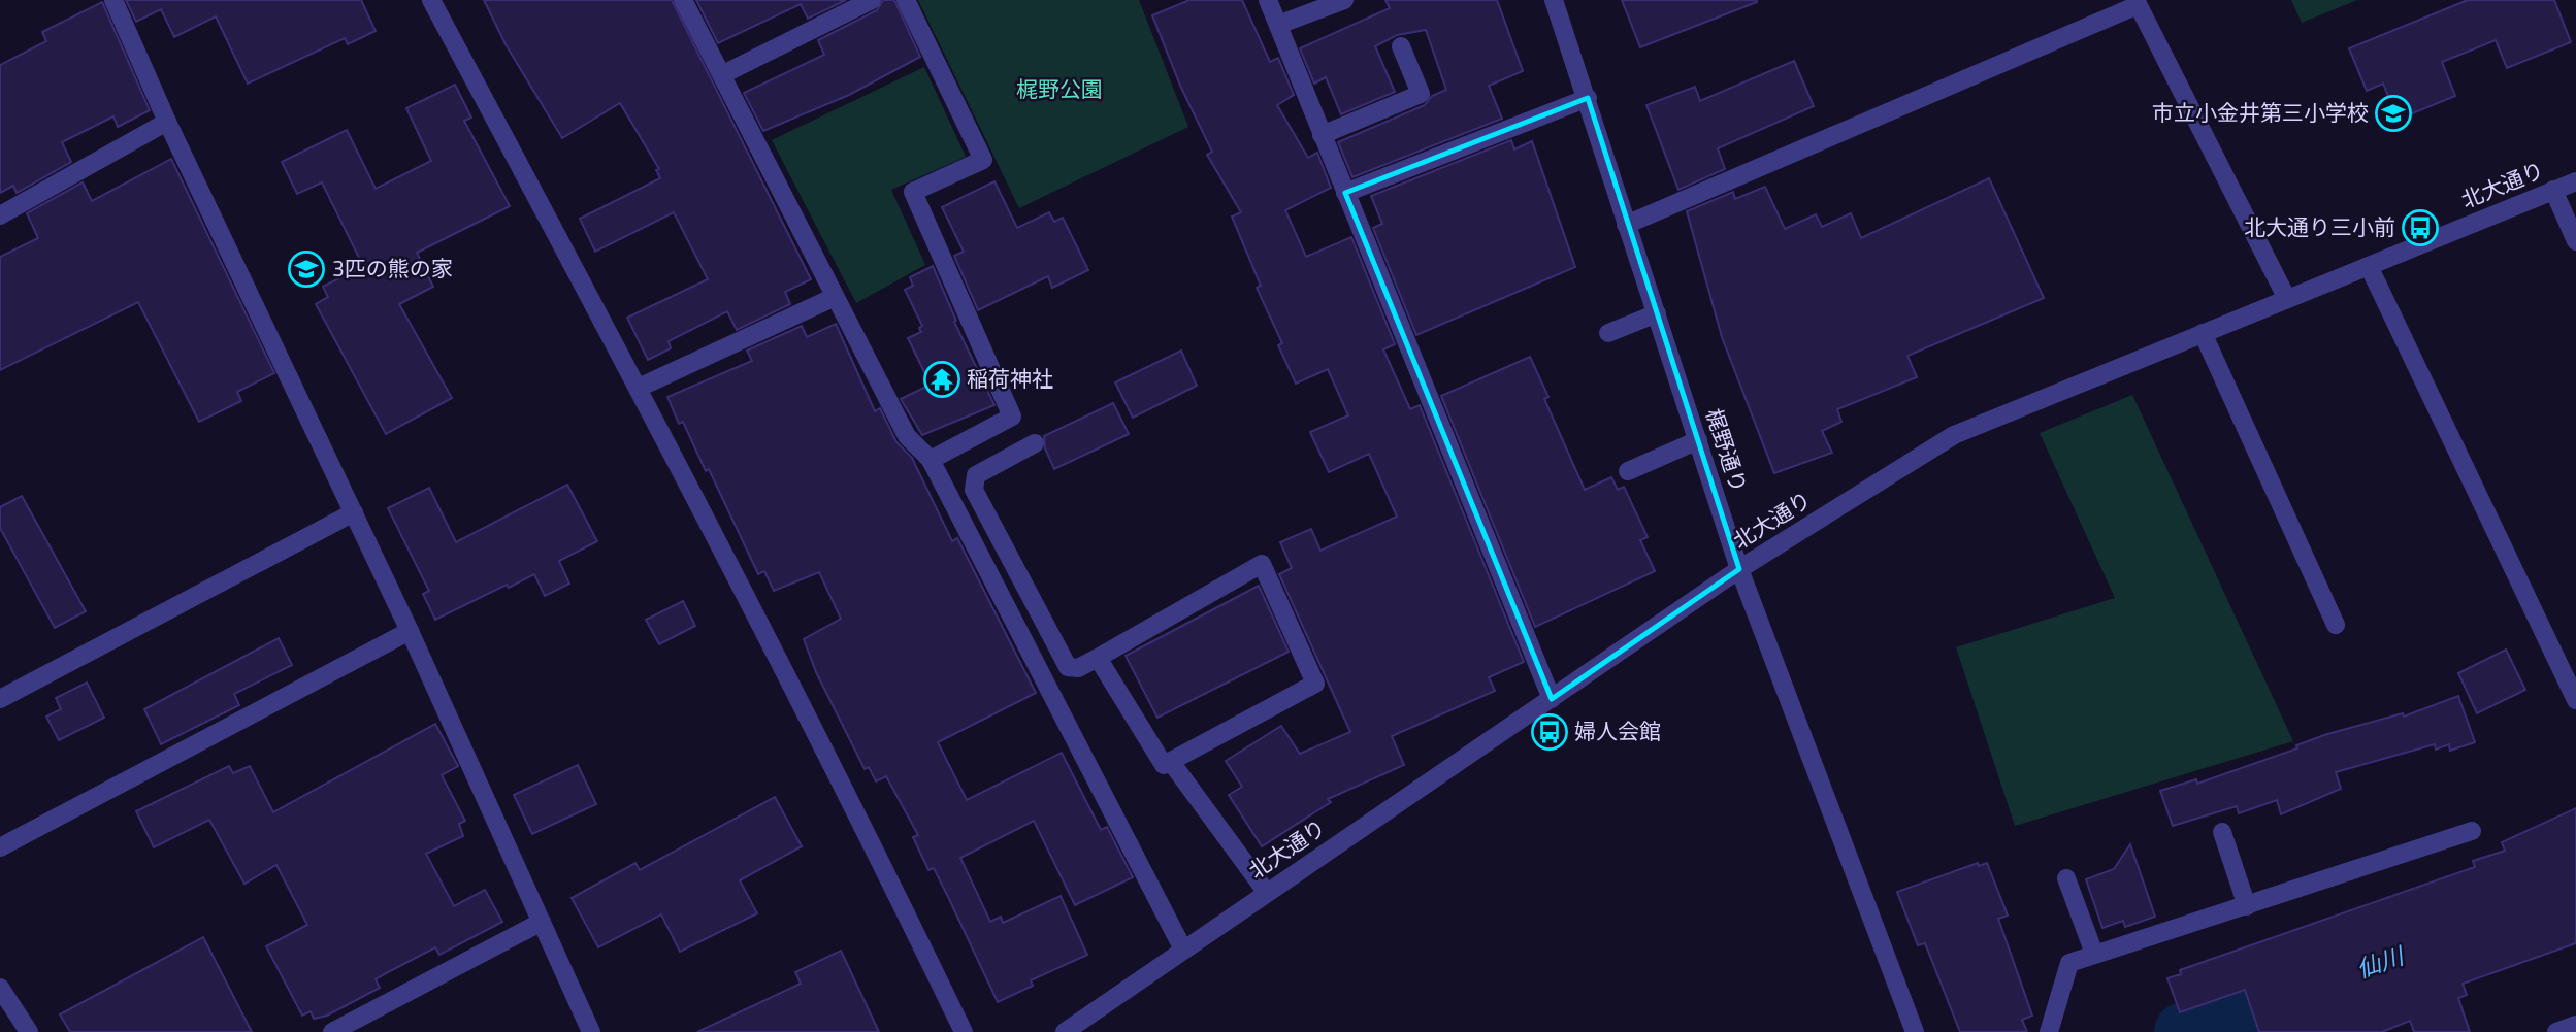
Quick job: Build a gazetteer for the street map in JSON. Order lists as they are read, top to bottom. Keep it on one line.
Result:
{"streets":{"street":["北大通り","梶野通り"]},"crossings":[["北大通り","梶野通り"]],"water":["仙川"],"parks":["梶野公園"],"places":{"school or university":["市立小金井第三小学校","3匹の熊の家"],"bus stop":["北大通り三小前","婦人会館"],"temple":["稲荷神社"]}}
